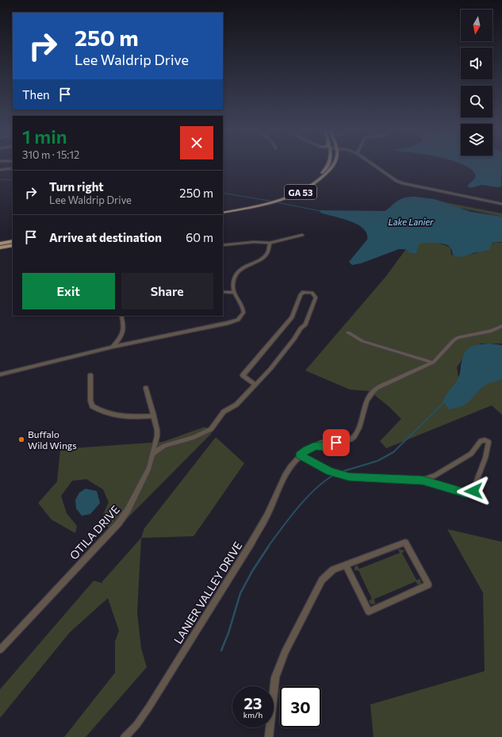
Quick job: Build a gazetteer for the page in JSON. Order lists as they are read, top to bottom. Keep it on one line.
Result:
{"streets":{"main road":["GA 53"],"street":["OTILA DRIVE","LANIER VALLEY DRIVE"]},"water":["Lake Lanier"],"places":["Buffalo Wild Wings"],"north":"bottom","page":{"turn":["250 m","Lee Waldrip Drive"],"then":"Then","heading":["1 min","310 m · 15:12"],"list":[{"name":"Turn right","note":"Lee Waldrip Drive","value":"250 m"},{"name":"Arrive at destination","value":"60 m"}],"buttons":["Exit","Share"],"speed":"23 km/h","limit":"30"}}
